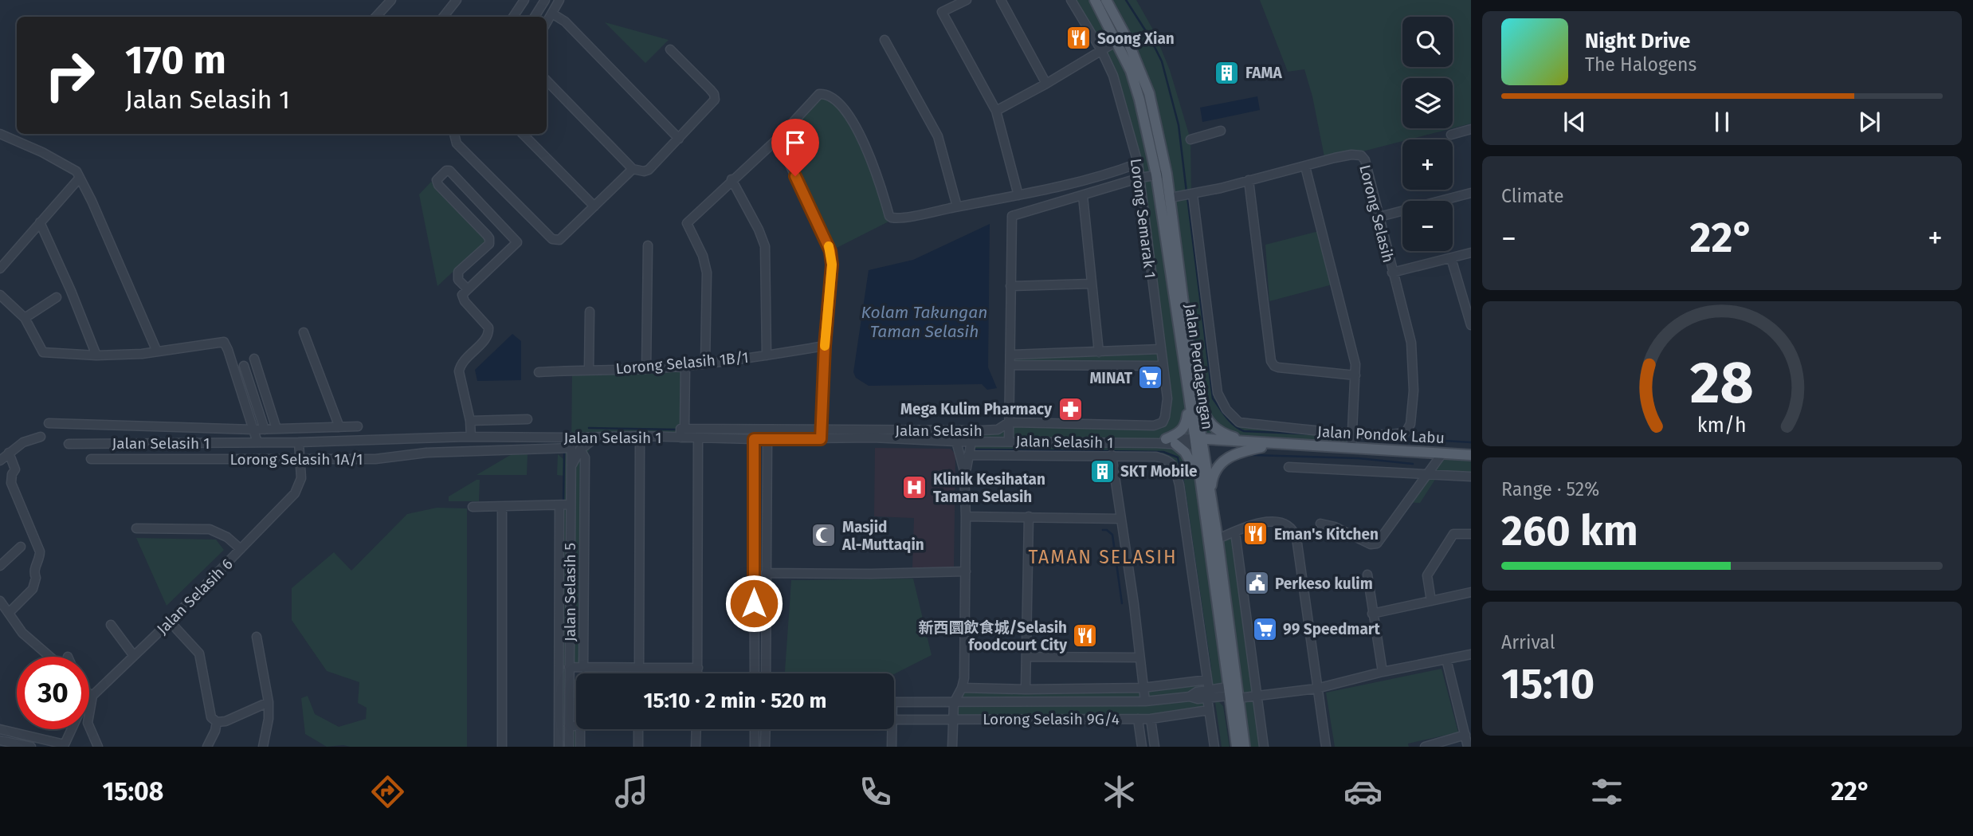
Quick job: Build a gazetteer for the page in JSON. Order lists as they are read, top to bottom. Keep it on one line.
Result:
{"streets":{"main road":["Jalan Perdagangan","Jalan Pondok Labu"],"street":["Lorong Selasih","Lorong Semarak 1","Lorong Selasih 1B/1","Jalan Selasih","Jalan Selasih 1","Lorong Selasih 1A/1","Jalan Selasih 5","Jalan Selasih 6","Lorong Selasih 9G/4"]},"crossings":[["Lorong Selasih","Jalan Perdagangan"],["Lorong Semarak 1","Jalan Selasih"],["Jalan Perdagangan","Jalan Pondok Labu"],["Jalan Perdagangan","Jalan Selasih 1"],["Jalan Selasih","Jalan Selasih 1"],["Jalan Pondok Labu","Jalan Selasih 1"],["Jalan Selasih 1","Jalan Selasih 5"],["Jalan Selasih 1","Jalan Selasih 6"],["Lorong Selasih 1A/1","Jalan Selasih 5"],["Lorong Selasih 1A/1","Jalan Selasih 6"]],"districts":["TAMAN SELASIH"],"water":["Kolam Takungan Taman Selasih"],"places":{"restaurant":["Soong Xian","Eman's Kitchen","新西圜飲食城/Selasih foodcourt City"],"building":["FAMA","SKT Mobile"],"supermarket":["MINAT","99 Speedmart"],"pharmacy":["Mega Kulim Pharmacy"],"hospital":["Klinik Kesihatan Taman Selasih"],"mosque":["Masjid Al-Muttaqin"],"public building":["Perkeso kulim"]},"page":{"map_buttons":["+","−"],"turn":["170 m","Jalan Selasih 1"],"song":["Night Drive","The Halogens"],"tile":["Climate",["Range · 52%","260 km"],["Arrival","15:10"]],"heat":["−","22°","+"],"limit":"30","trip":"15:10 · 2 min · 520 m","tabs":["15:08","22°"],"gauge":["28","km/h"]}}
